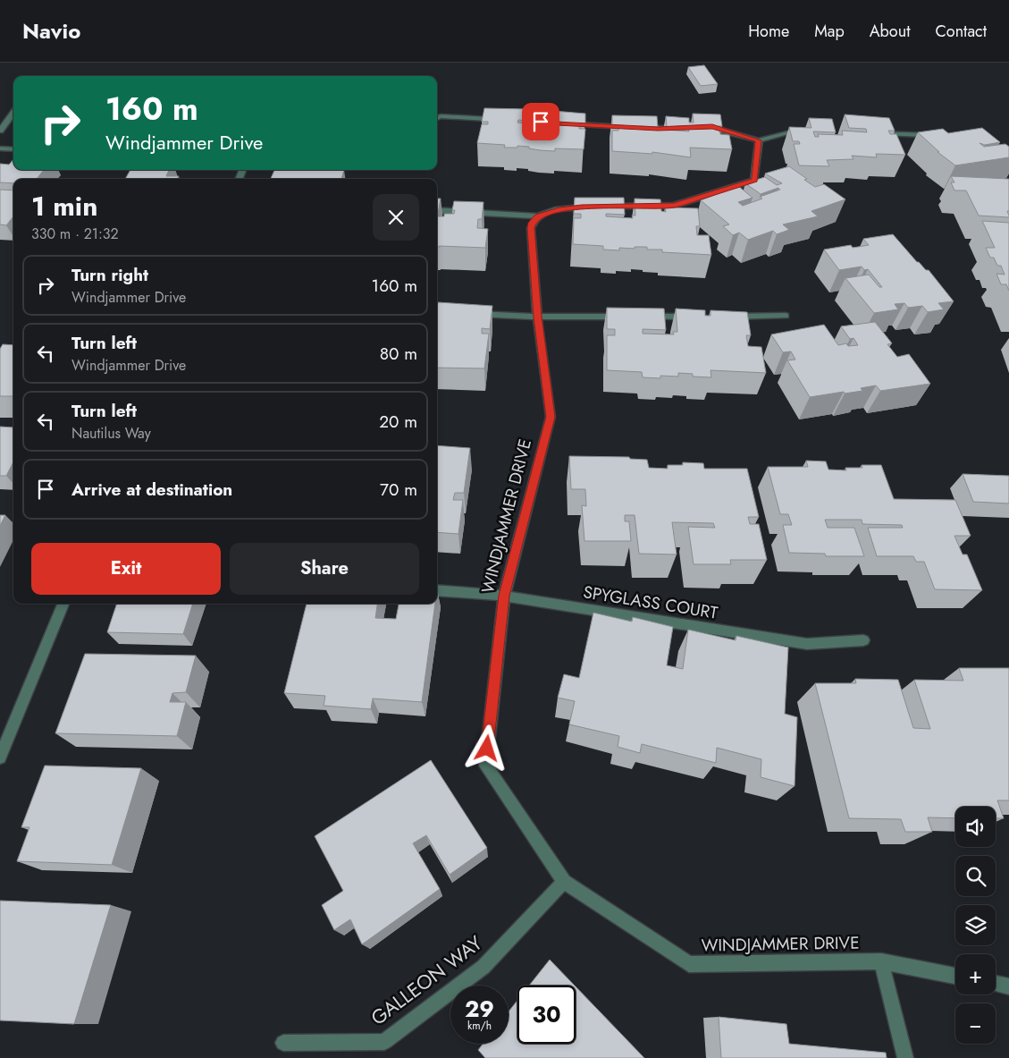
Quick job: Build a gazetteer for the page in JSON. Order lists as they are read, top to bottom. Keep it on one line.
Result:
{"streets":{"street":["WINDJAMMER DRIVE","SPYGLASS COURT","GALLEON WAY"]},"crossings":[["WINDJAMMER DRIVE","SPYGLASS COURT"],["WINDJAMMER DRIVE","GALLEON WAY"]],"page":{"header":"Navio","nav":["Home","Map","About","Contact"],"turn":["160 m","Windjammer Drive"],"heading":["1 min","330 m · 21:32"],"list":[{"name":"Turn right","note":"Windjammer Drive","value":"160 m"},{"name":"Turn left","note":"Windjammer Drive","value":"80 m"},{"name":"Turn left","note":"Nautilus Way","value":"20 m"},{"name":"Arrive at destination","value":"70 m"}],"buttons":["Exit","Share"],"map_buttons":["+","−"],"speed":"29 km/h","limit":"30"}}
